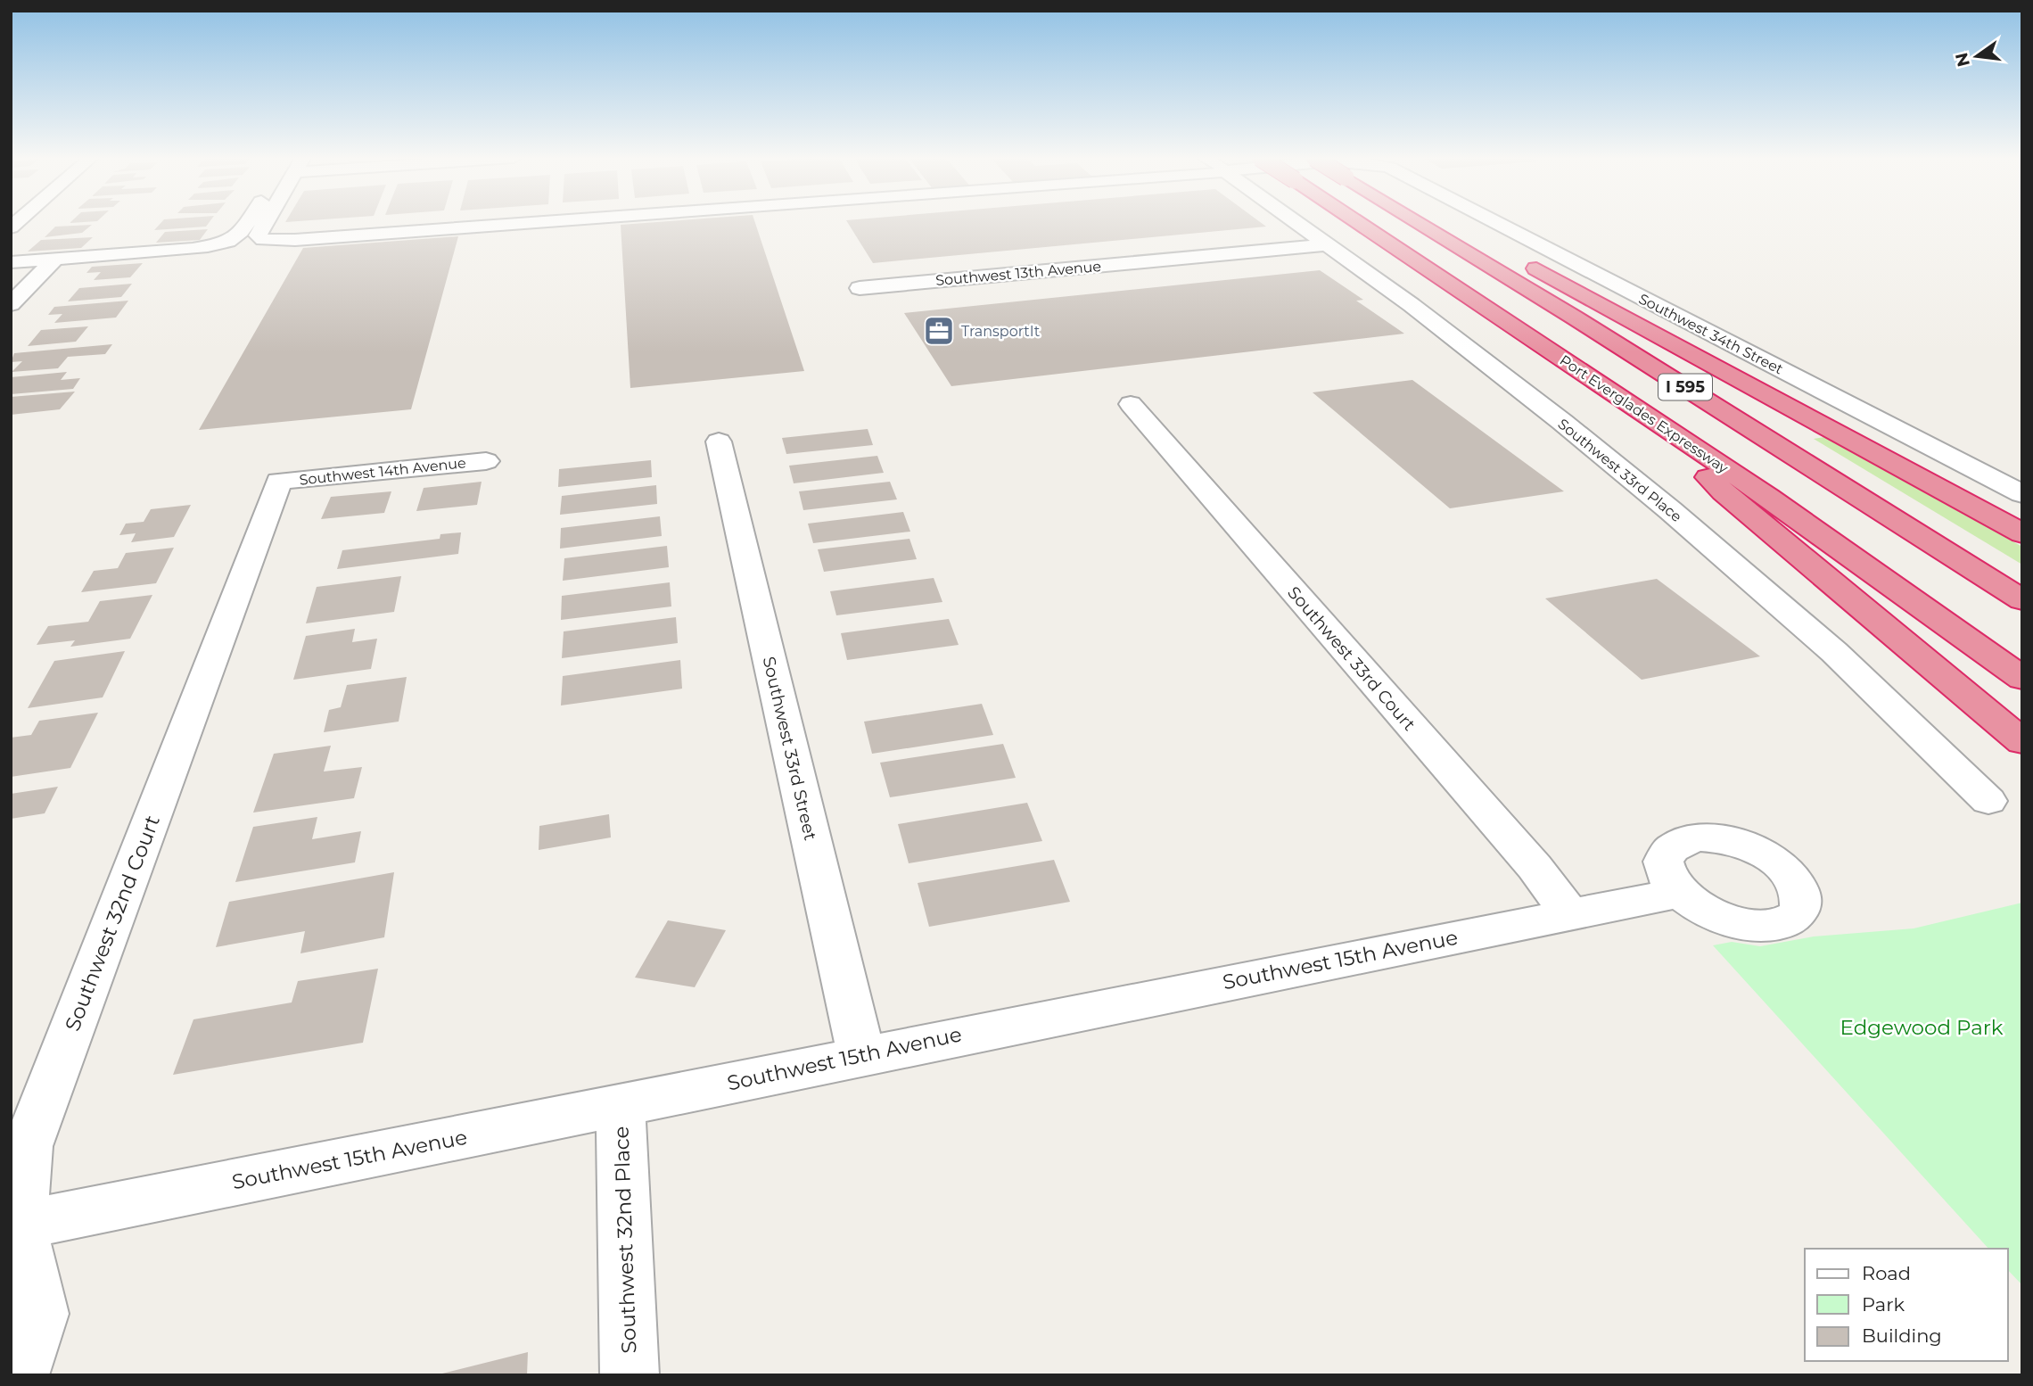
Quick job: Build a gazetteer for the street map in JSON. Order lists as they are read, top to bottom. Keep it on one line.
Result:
{"streets":{"highway":["I 595","Port Everglades Expressway"],"street":["Southwest 13th Avenue","Southwest 34th Street","Southwest 33rd Place","Southwest 14th Avenue","Southwest 33rd Court","Southwest 33rd Street","Southwest 32nd Court","Southwest 15th Avenue","Southwest 32nd Place"]},"crossings":[["Southwest 13th Avenue","Southwest 33rd Place"],["Southwest 14th Avenue","Southwest 32nd Court"],["Southwest 33rd Court","Southwest 15th Avenue"],["Southwest 33rd Street","Southwest 15th Avenue"],["Southwest 32nd Court","Southwest 15th Avenue"],["Southwest 15th Avenue","Southwest 32nd Place"]],"parks":["Edgewood Park"],"places":{"office":["TransportIt"]},"legend":["Road","Park","Building"],"north":"left"}
